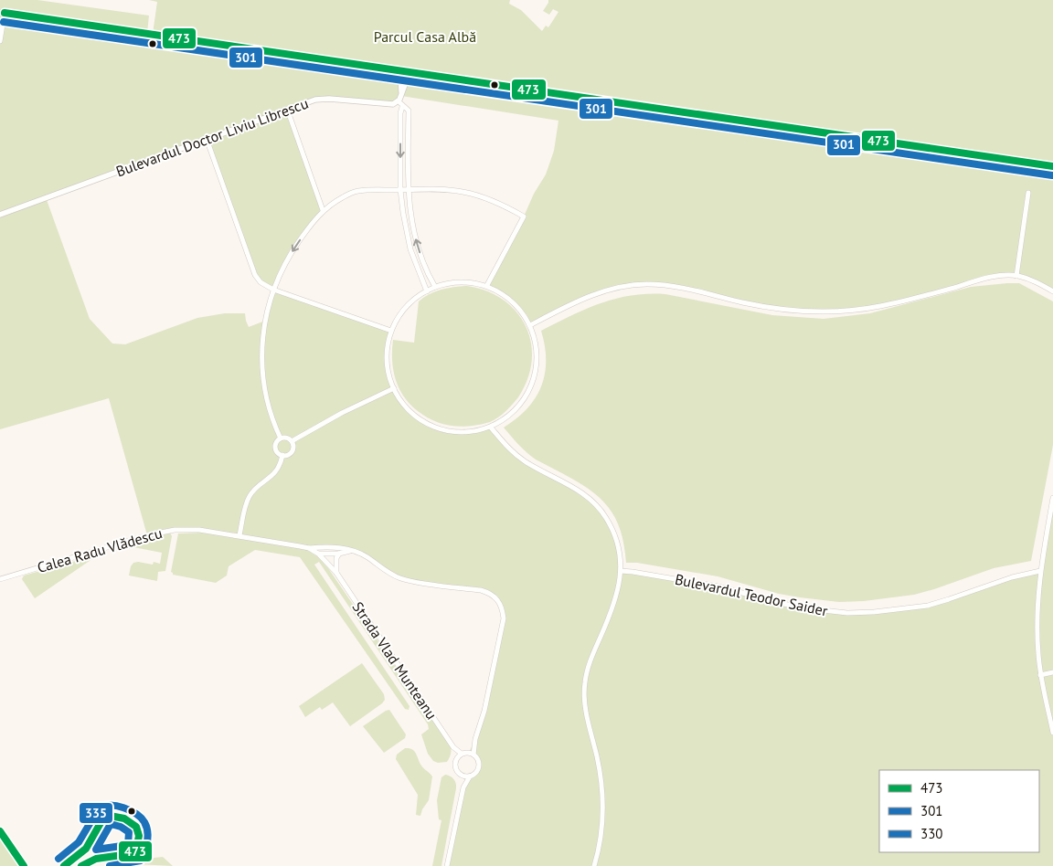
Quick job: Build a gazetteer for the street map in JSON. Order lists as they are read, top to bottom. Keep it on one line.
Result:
{"streets":{"street":["Bulevardul Doctor Liviu Librescu","Calea Radu Vlădescu","Bulevardul Teodor Saider","Strada Vlad Munteanu"]},"crossings":[["Calea Radu Vlădescu","Strada Vlad Munteanu"]],"parks":["Parcul Casa Albă"],"lines":["transit line 473","transit line 301","transit line 335","transit line 330"],"legend":["473","301","330"]}
